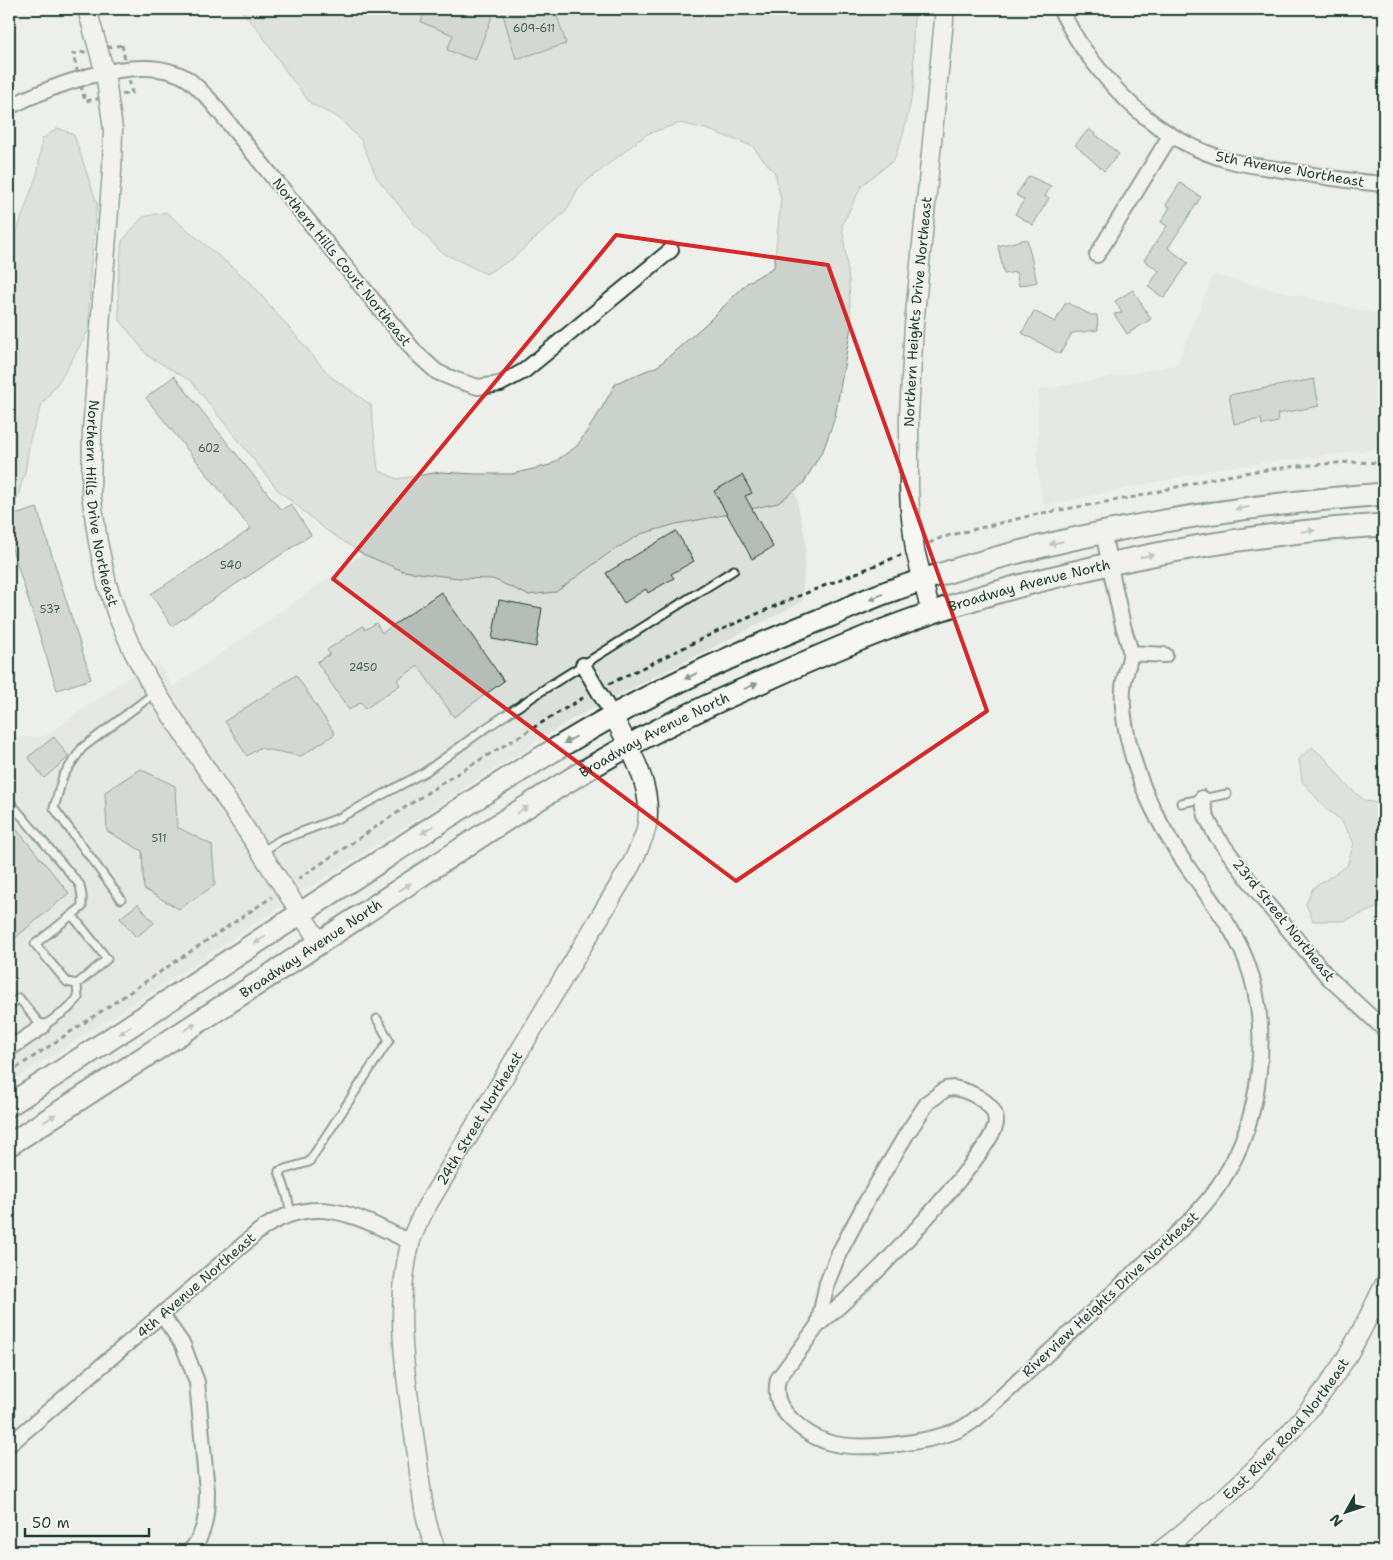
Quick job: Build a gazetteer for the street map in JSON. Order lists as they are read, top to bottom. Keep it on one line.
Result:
{"streets":{"main road":["Broadway Avenue North"],"street":["5th Avenue Northeast","Northern Hills Court Northeast","Northern Heights Drive Northeast","Northern Hills Drive Northeast","23rd Street Northeast","24th Street Northeast","4th Avenue Northeast","Riverview Heights Drive Northeast","East River Road Northeast"]},"crossings":[["Northern Hills Court Northeast","Northern Hills Drive Northeast"],["Northern Heights Drive Northeast","Broadway Avenue North"],["Northern Hills Drive Northeast","Broadway Avenue North"],["Broadway Avenue North","24th Street Northeast"],["24th Street Northeast","4th Avenue Northeast"]],"house_numbers":["609-611","602","540","537","2450","511"],"scale_bar":"50 m","north":"bottom left"}
